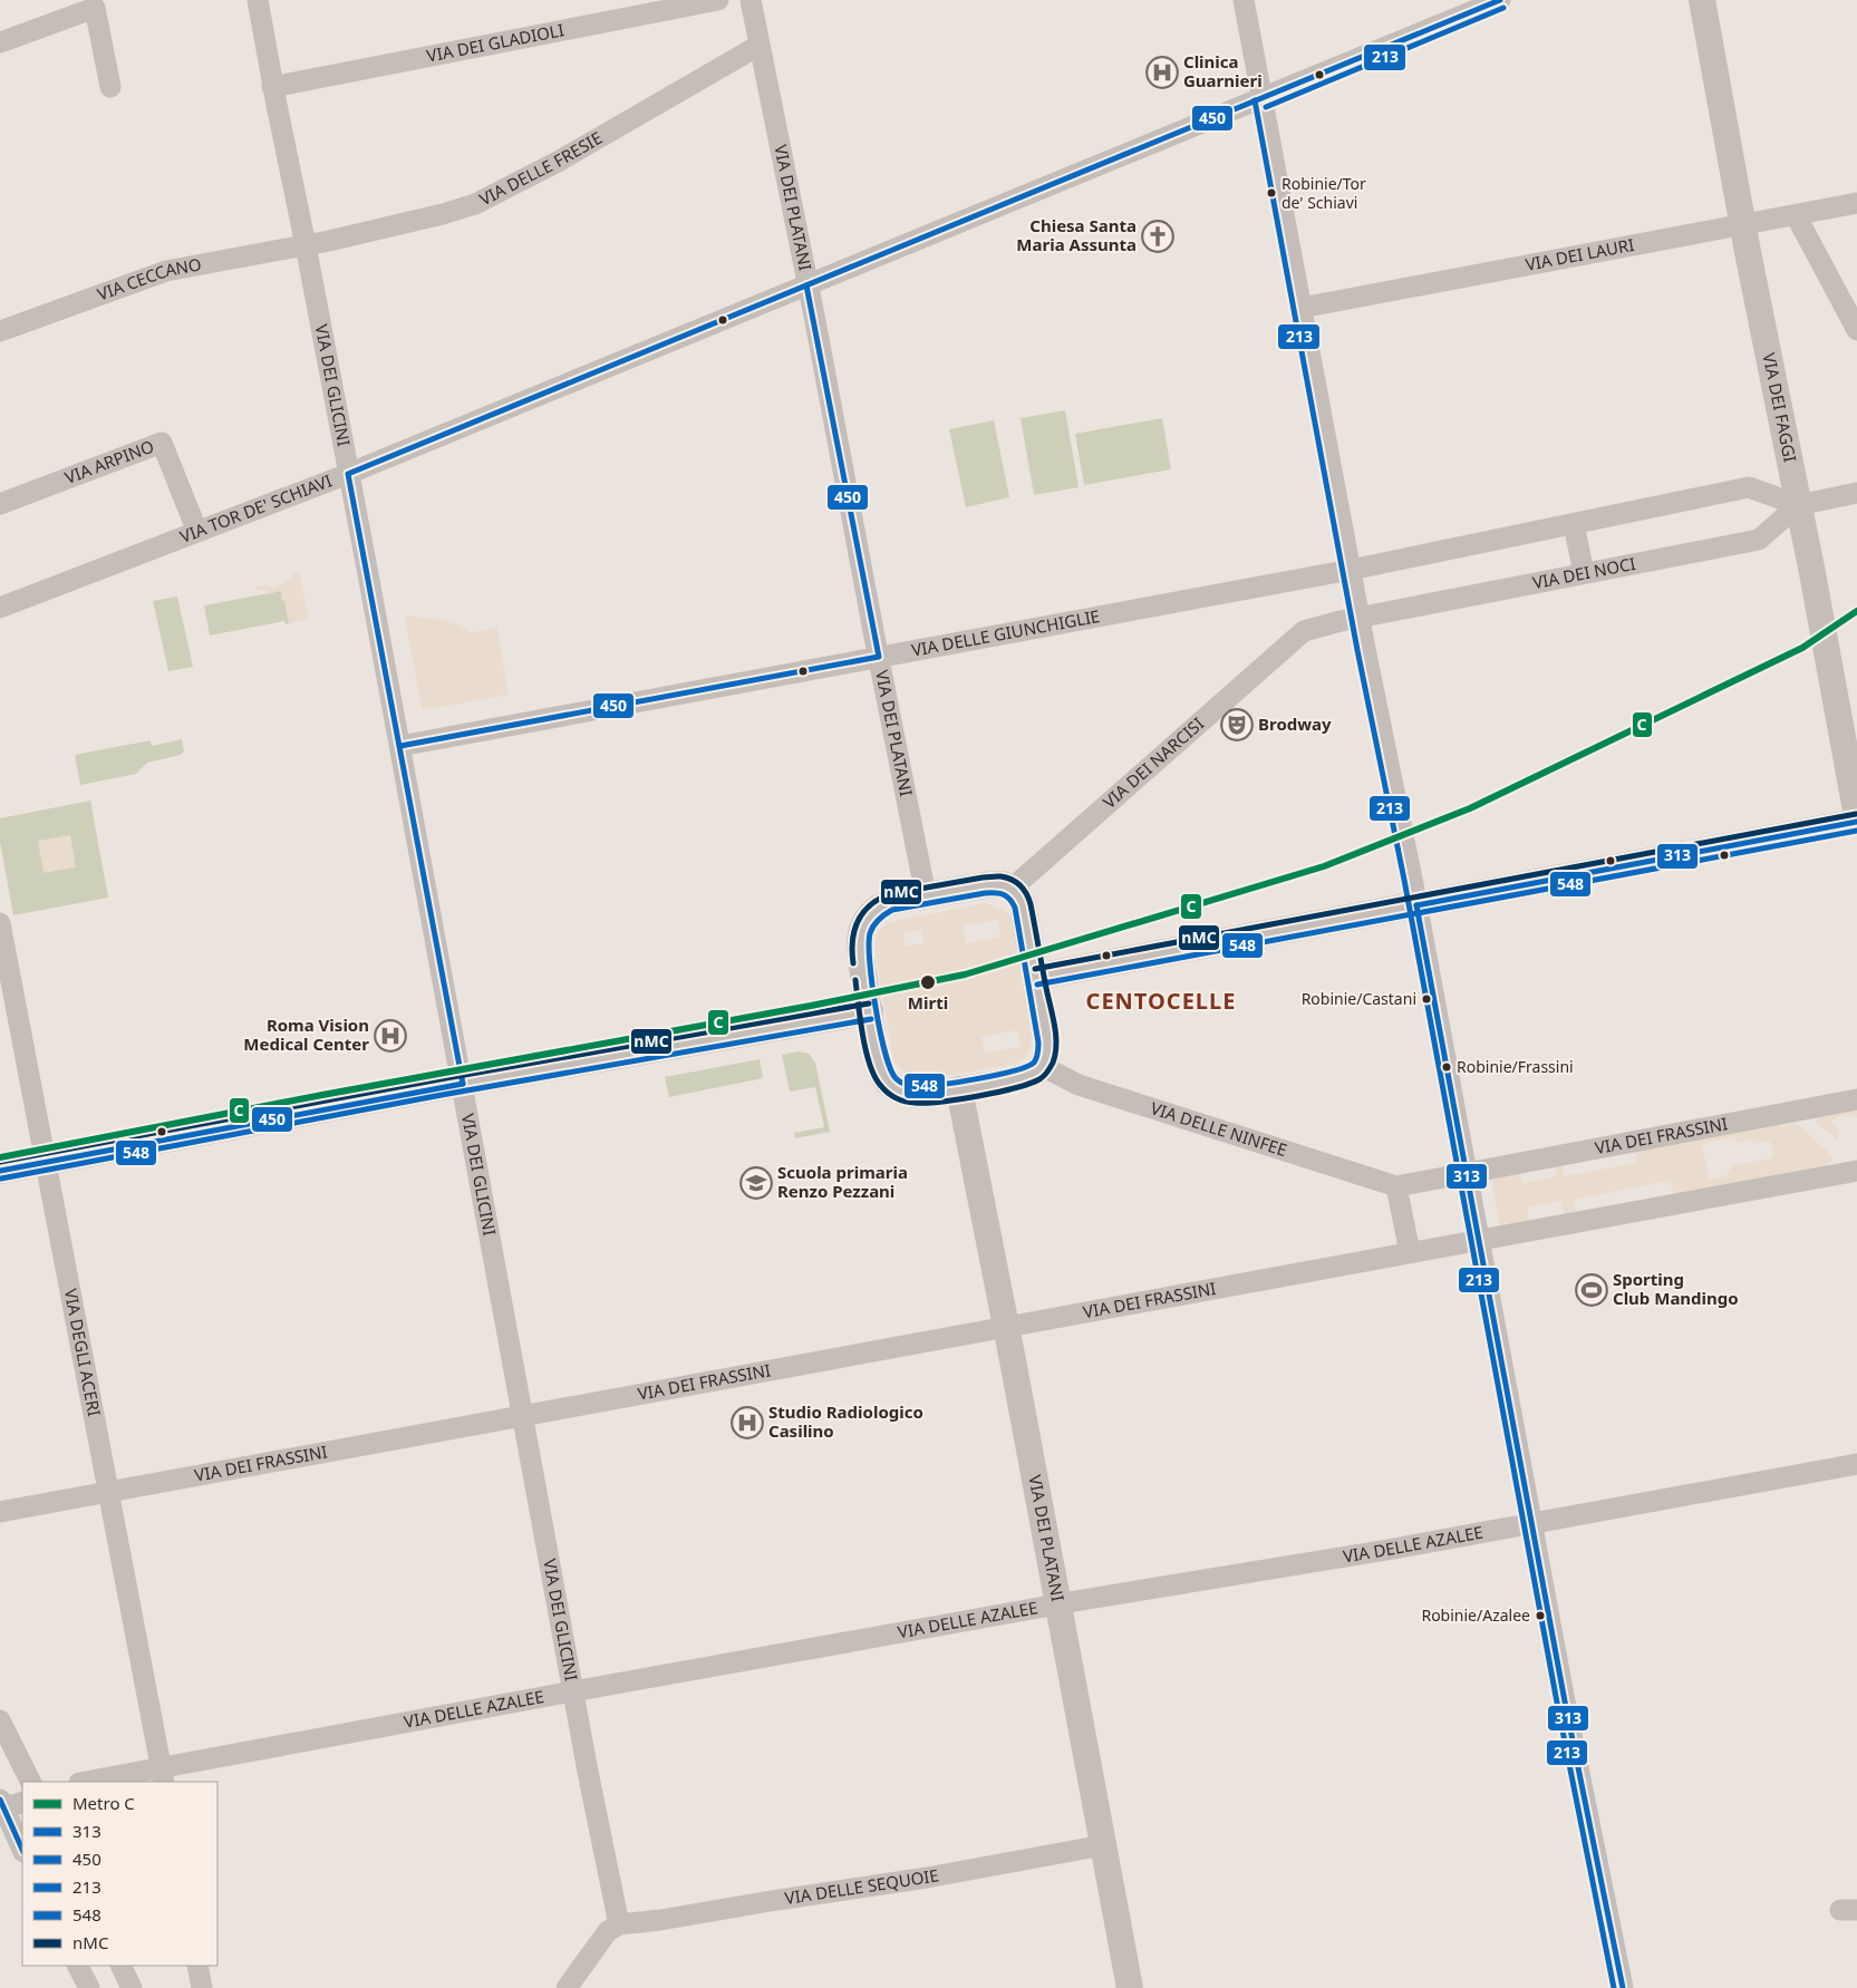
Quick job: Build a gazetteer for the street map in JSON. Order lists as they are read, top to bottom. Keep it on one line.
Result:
{"streets":{"street":["VIA DEI GLADIOLI","VIA DELLE FRESIE","VIA DEI PLATANI","VIA DEI LAURI","VIA CECCANO","VIA DEI GLICINI","VIA DEI FAGGI","VIA ARPINO","VIA TOR DE' SCHIAVI","VIA DEI NOCI","VIA DELLE GIUNCHIGLIE","VIA DEI NARCISI","VIA DELLE NINFEE","VIA DEI FRASSINI","VIA DEGLI ACERI","VIA DELLE AZALEE","VIA DELLE SEQUOIE"]},"crossings":[["VIA DEI GLADIOLI","VIA DEI GLICINI"],["VIA DELLE FRESIE","VIA DEI PLATANI"],["VIA DELLE FRESIE","VIA CECCANO"],["VIA DELLE FRESIE","VIA DEI GLICINI"],["VIA DEI PLATANI","VIA TOR DE' SCHIAVI"],["VIA DEI PLATANI","VIA DELLE GIUNCHIGLIE"],["VIA DEI PLATANI","VIA DEI FRASSINI"],["VIA DEI PLATANI","VIA DELLE AZALEE"],["VIA DEI PLATANI","VIA DELLE SEQUOIE"],["VIA DEI LAURI","VIA DEI FAGGI"],["VIA CECCANO","VIA DEI GLICINI"],["VIA DEI GLICINI","VIA TOR DE' SCHIAVI"],["VIA DEI GLICINI","VIA DELLE GIUNCHIGLIE"],["VIA DEI GLICINI","VIA DEI FRASSINI"],["VIA DEI GLICINI","VIA DELLE AZALEE"],["VIA DEI GLICINI","VIA DELLE SEQUOIE"],["VIA DEI FAGGI","VIA DEI NOCI"],["VIA ARPINO","VIA TOR DE' SCHIAVI"],["VIA DEI NOCI","VIA DEI NARCISI"],["VIA DELLE NINFEE","VIA DEI FRASSINI"],["VIA DEI FRASSINI","VIA DEGLI ACERI"],["VIA DEGLI ACERI","VIA DELLE AZALEE"]],"districts":["CENTOCELLE"],"places":{"hospital":["Clinica Guarnieri","Roma Vision Medical Center","Studio Radiologico Casilino"],"other":["Robinie/Tor de' Schiavi","Mirti","Robinie/Castani","Robinie/Frassini","Robinie/Azalee"],"church":["Chiesa Santa Maria Assunta"],"theatre":["Brodway"],"school or university":["Scuola primaria Renzo Pezzani"],"sports":["Sporting Club Mandingo"]},"lines":["transit line 450","transit line 213","metro line C","transit line nMC","transit line 313","transit line 548"],"legend":["Metro C","313","450","213","548","nMC"]}
